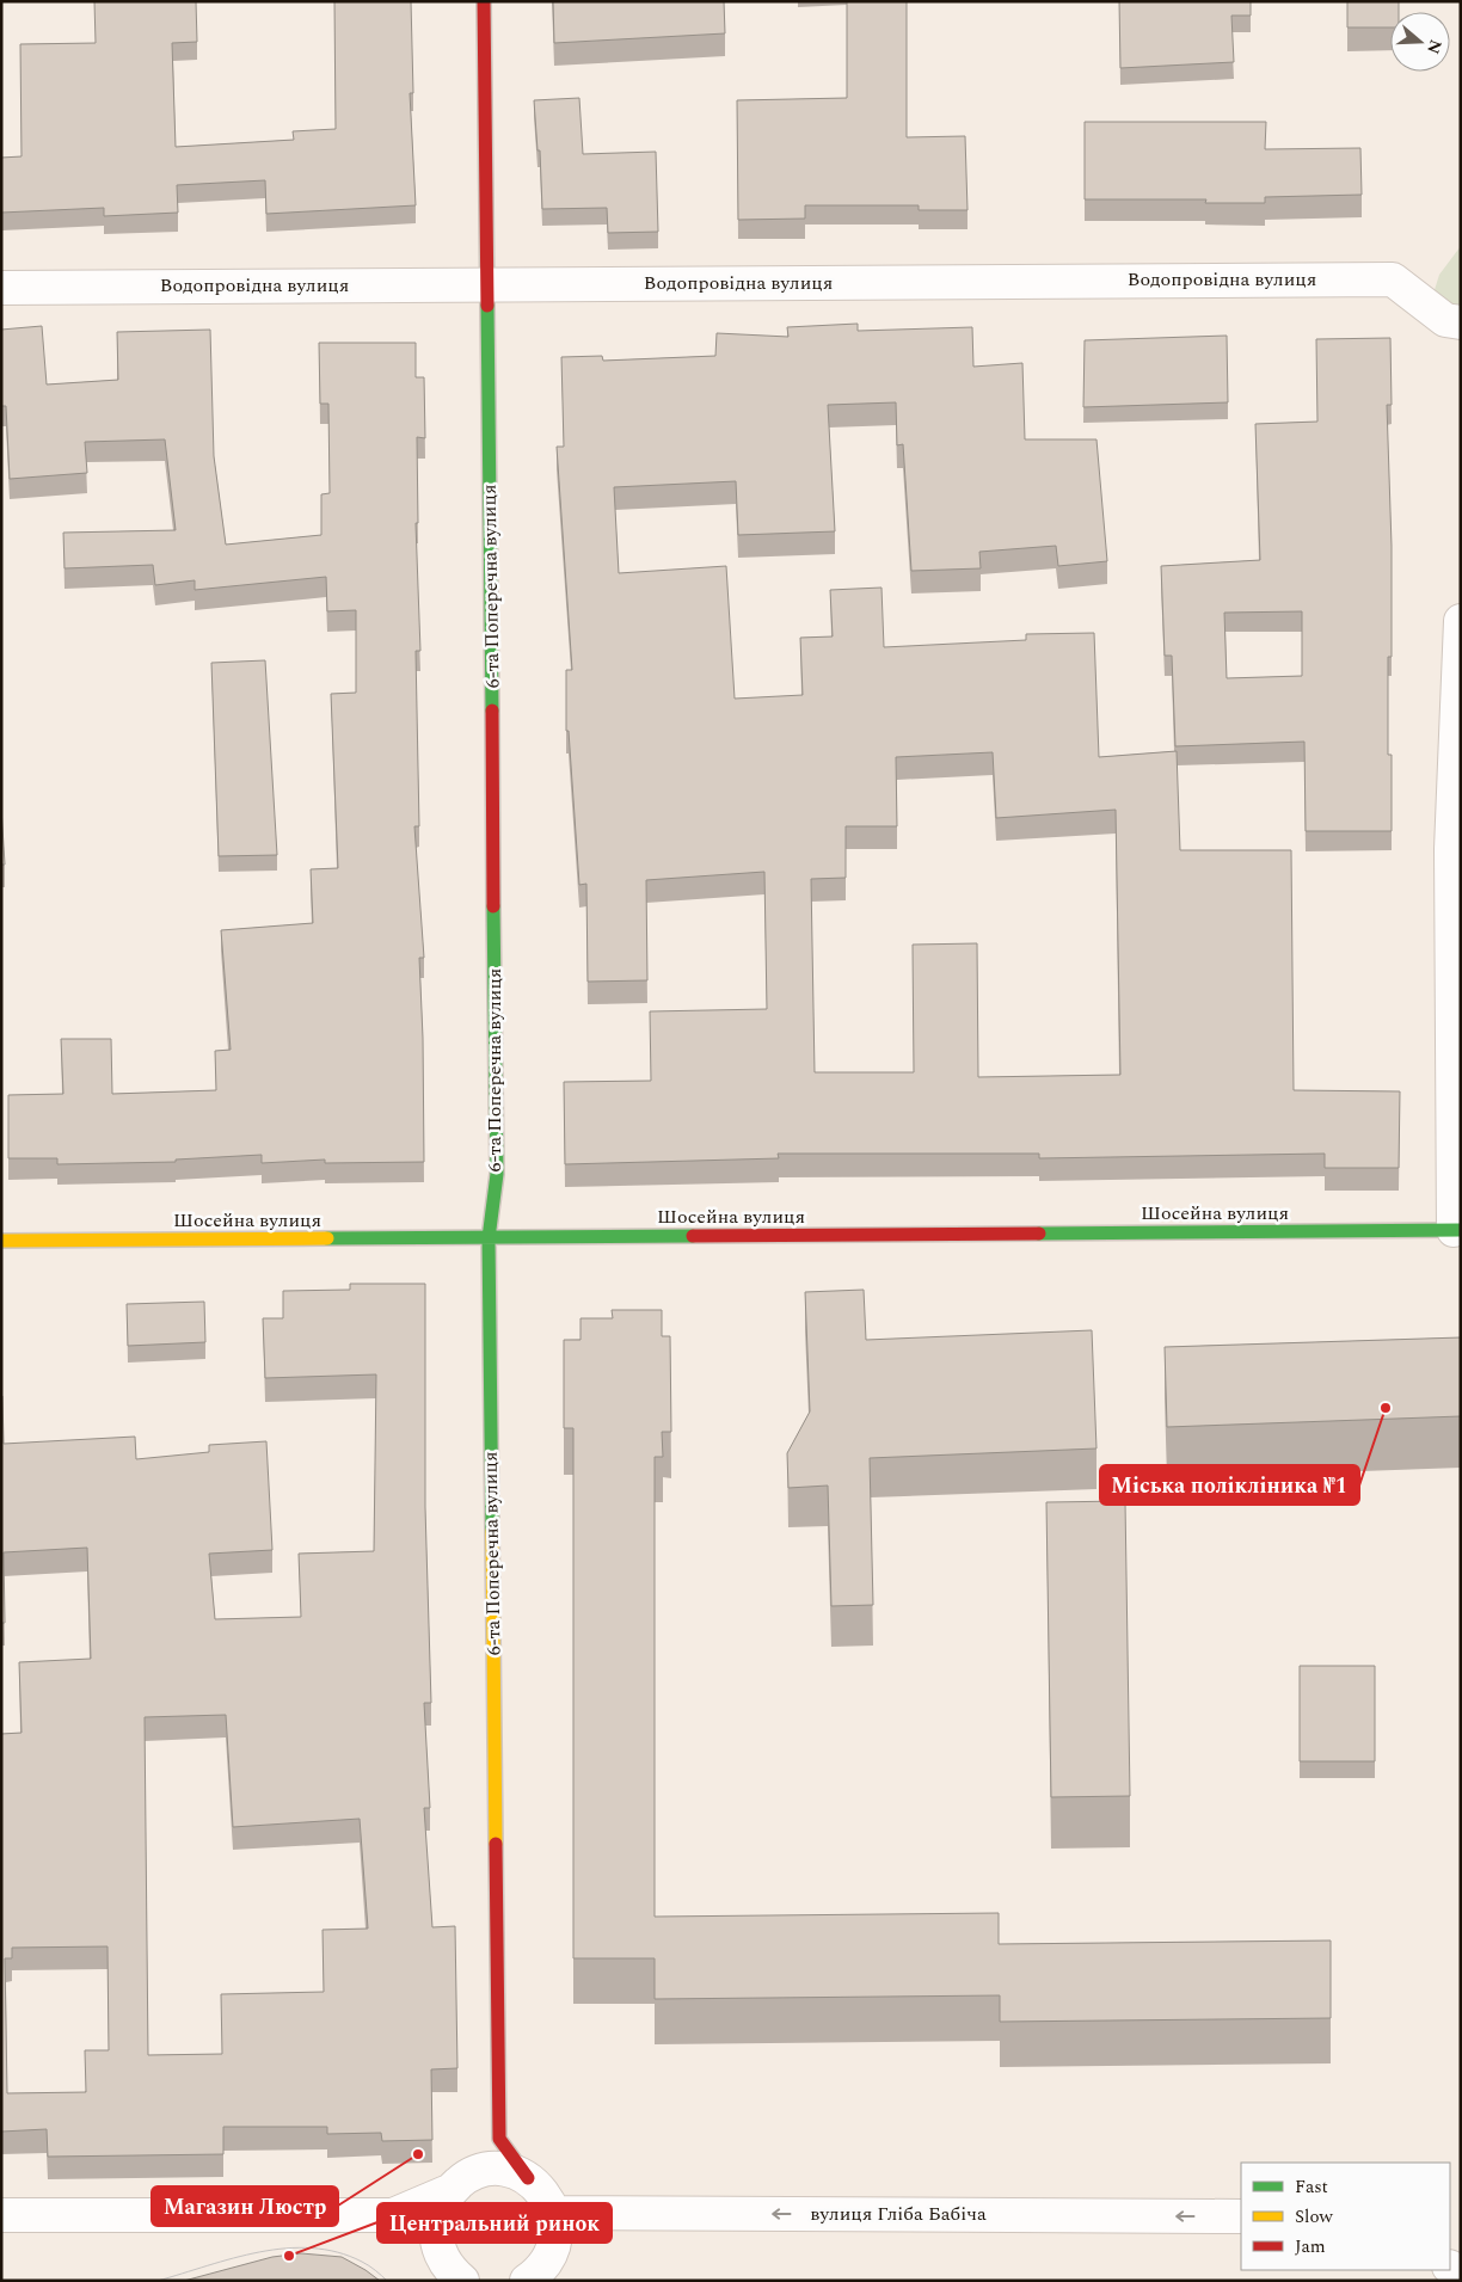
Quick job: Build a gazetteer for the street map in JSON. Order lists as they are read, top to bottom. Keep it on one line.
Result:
{"streets":{"street":["Водопровідна вулиця","6-та Поперечна вулиця","Шосейна вулиця","вулиця Гліба Бабіча"]},"crossings":[["Водопровідна вулиця","6-та Поперечна вулиця"],["6-та Поперечна вулиця","Шосейна вулиця"]],"one_way":["вулиця Гліба Бабіча"],"places":["Міська полікліника №1","Магазин Люстр","Центральний ринок"],"legend":["Fast","Slow","Jam"],"north":"right"}
